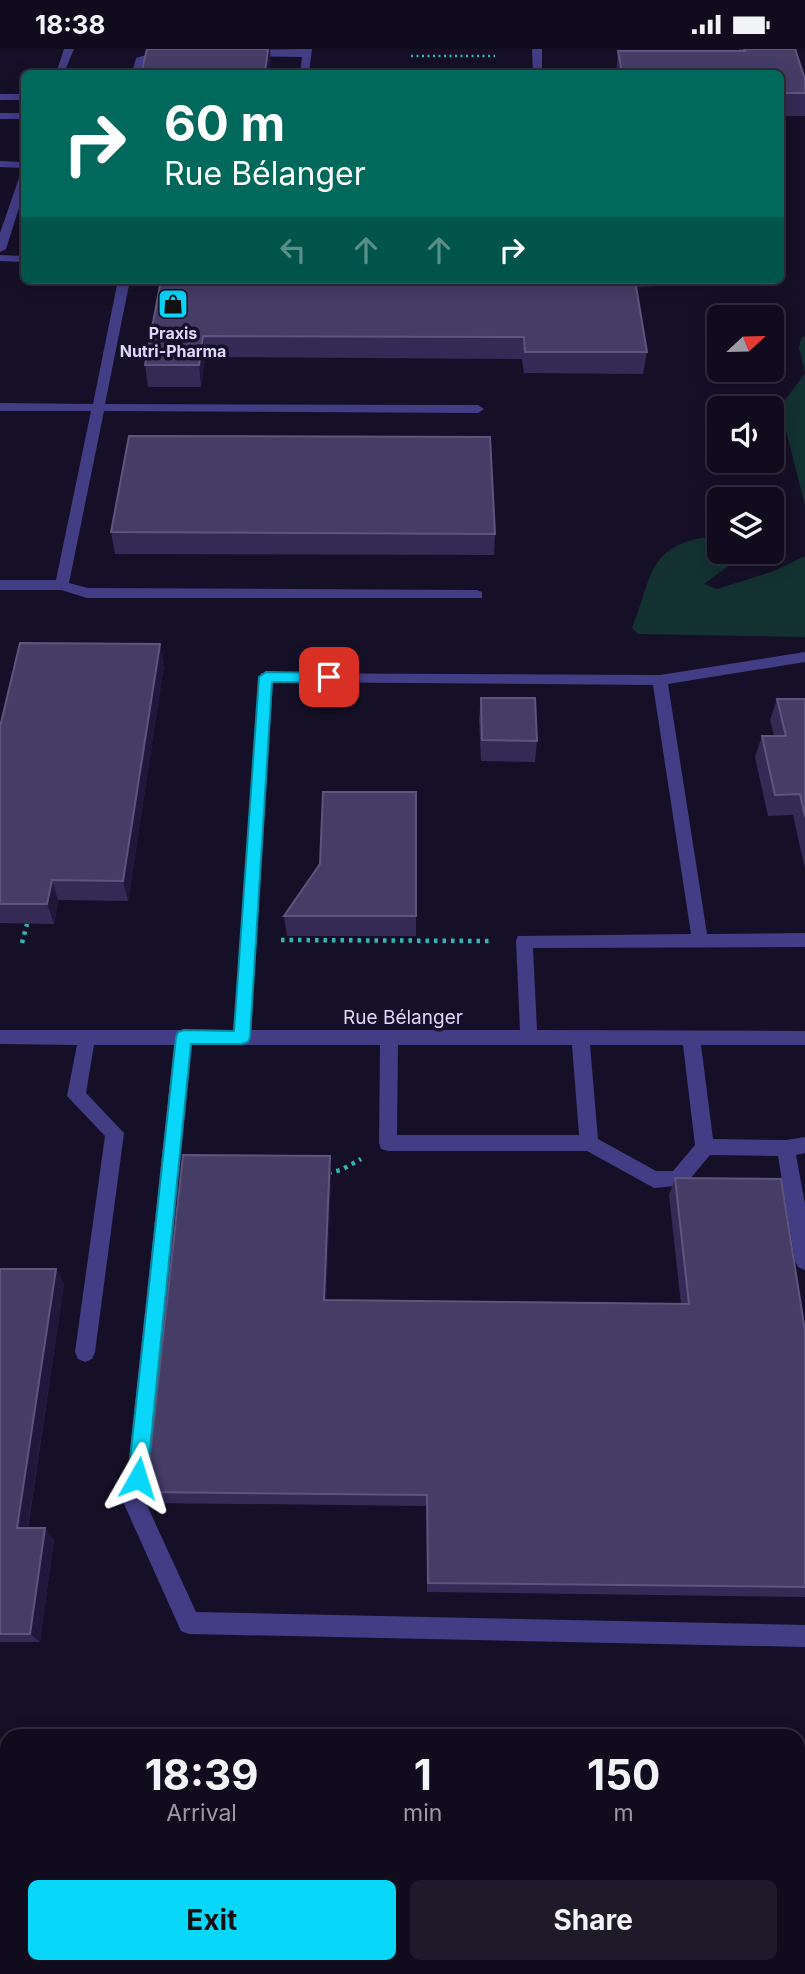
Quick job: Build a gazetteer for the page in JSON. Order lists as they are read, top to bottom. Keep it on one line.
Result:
{"streets":{"street":["Rue Bélanger"]},"places":{"shop":["Praxis Nutri-Pharma"]},"north":"right","page":{"status":"18:38","turn":["60 m","Rue Bélanger"],"eta":["18:39","Arrival","1","min","150","m"],"buttons":["Exit","Share"]}}
